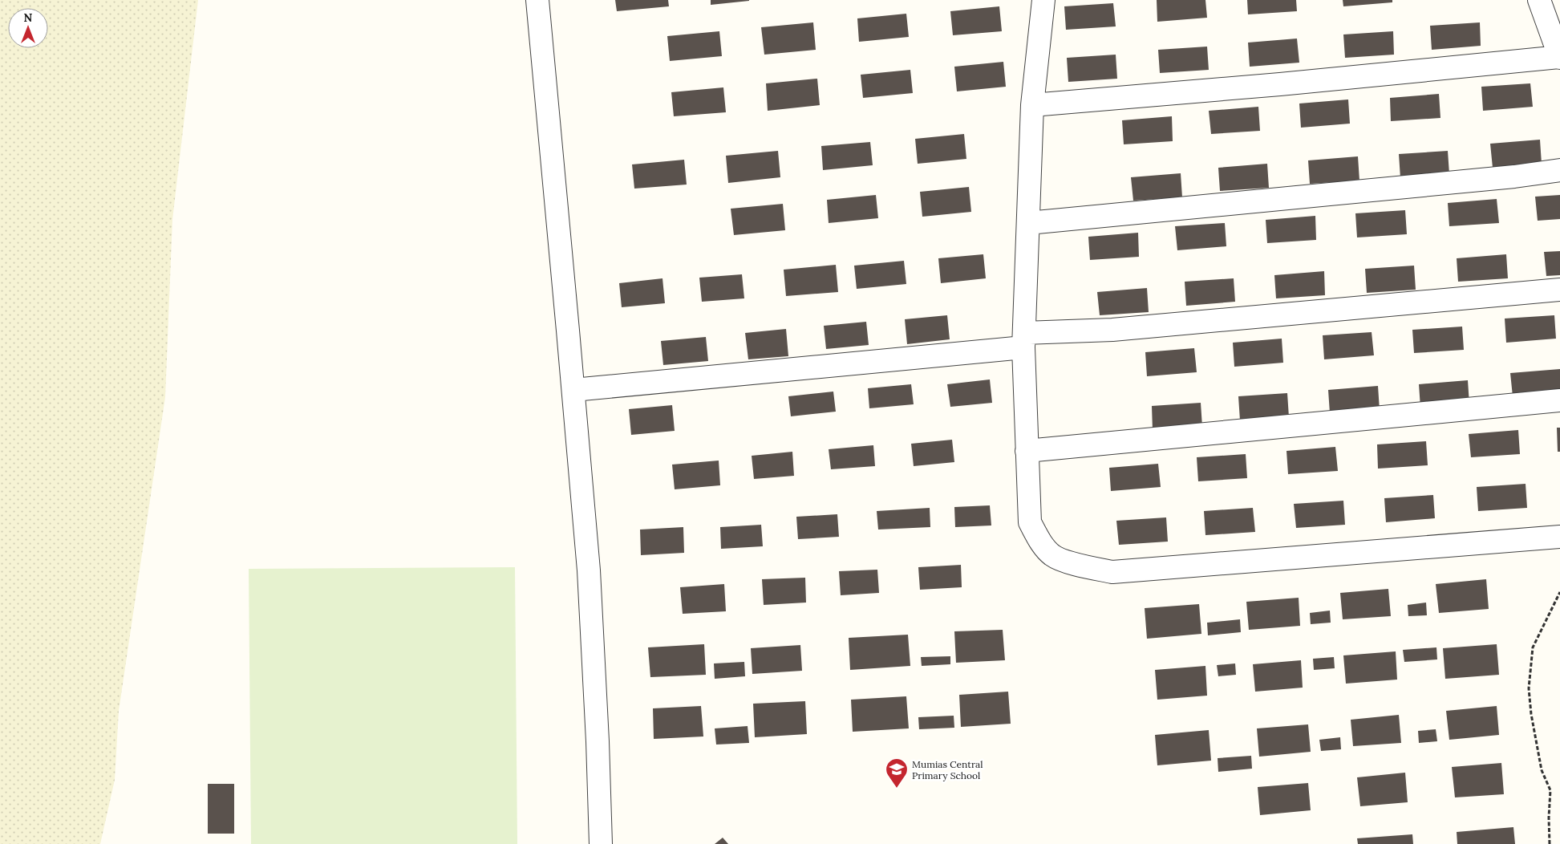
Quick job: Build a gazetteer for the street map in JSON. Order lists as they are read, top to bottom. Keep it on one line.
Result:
{"places":{"school or university":["Mumias Central Primary School"]},"north":"top"}
